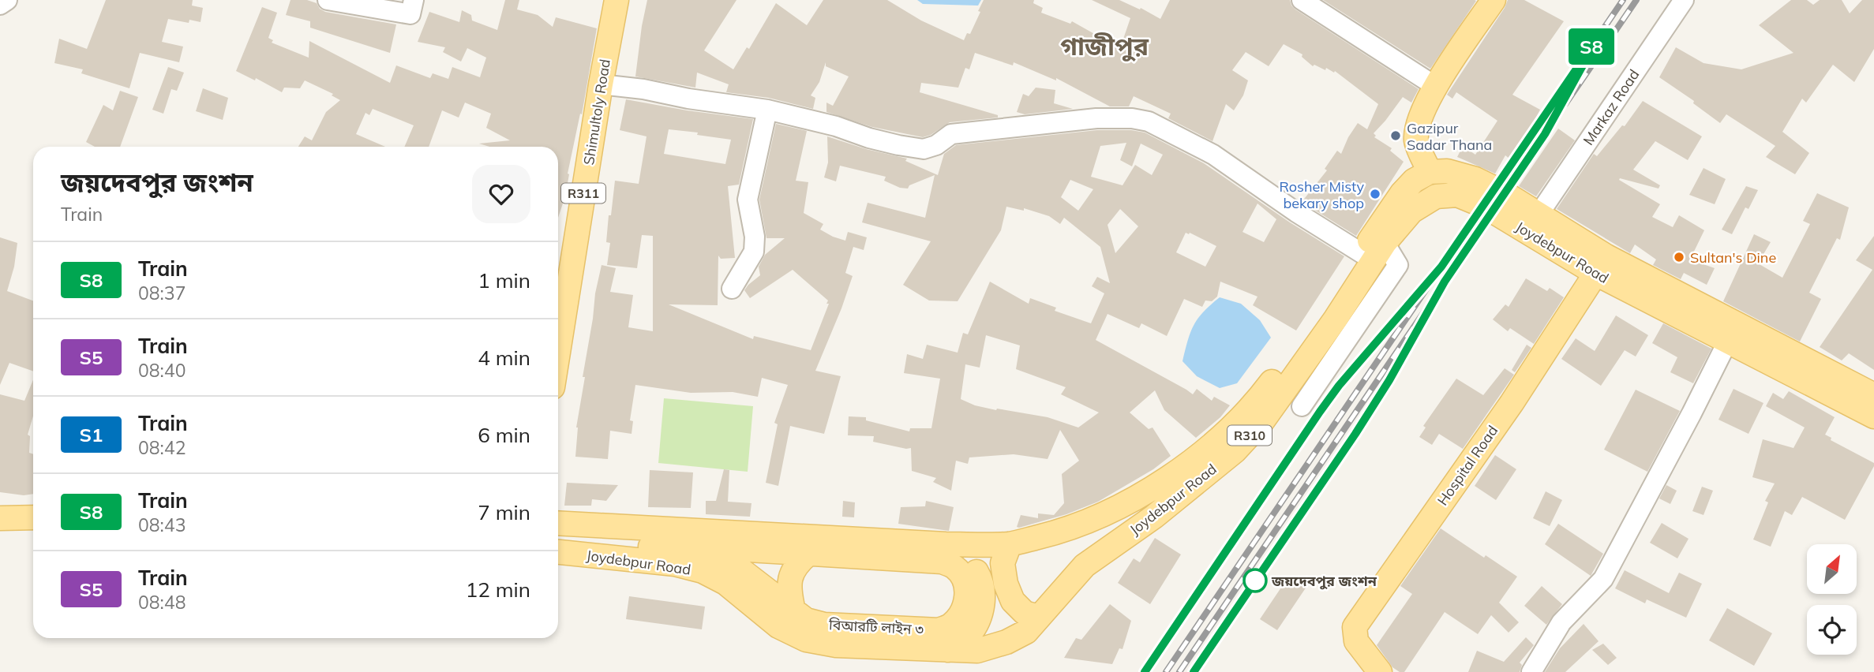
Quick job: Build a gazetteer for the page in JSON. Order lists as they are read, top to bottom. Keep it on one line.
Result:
{"streets":{"main road":["Shimultoly Road","R311","Joydebpur Road","R310","Hospital Road","বিআরটি লাইন ৩"],"street":["Markaz Road"]},"crossings":[["Markaz Road","Joydebpur Road"],["Joydebpur Road","Hospital Road"]],"districts":["গাজীপুর"],"places":["Gazipur Sadar Thana","Rosher Misty bekary shop","Sultan's Dine","জয়দেবপুর জংশন"],"north":"top right","page":{"on_map":"S8","heading":["জয়দেবপুর জংশন","Train"],"list":[{"mark":"S8","name":"Train","note":"08:37","value":"1 min"},{"mark":"S5","name":"Train","note":"08:40","value":"4 min"},{"mark":"S1","name":"Train","note":"08:42","value":"6 min"},{"mark":"S8","name":"Train","note":"08:43","value":"7 min"},{"mark":"S5","name":"Train","note":"08:48","value":"12 min"}]}}
